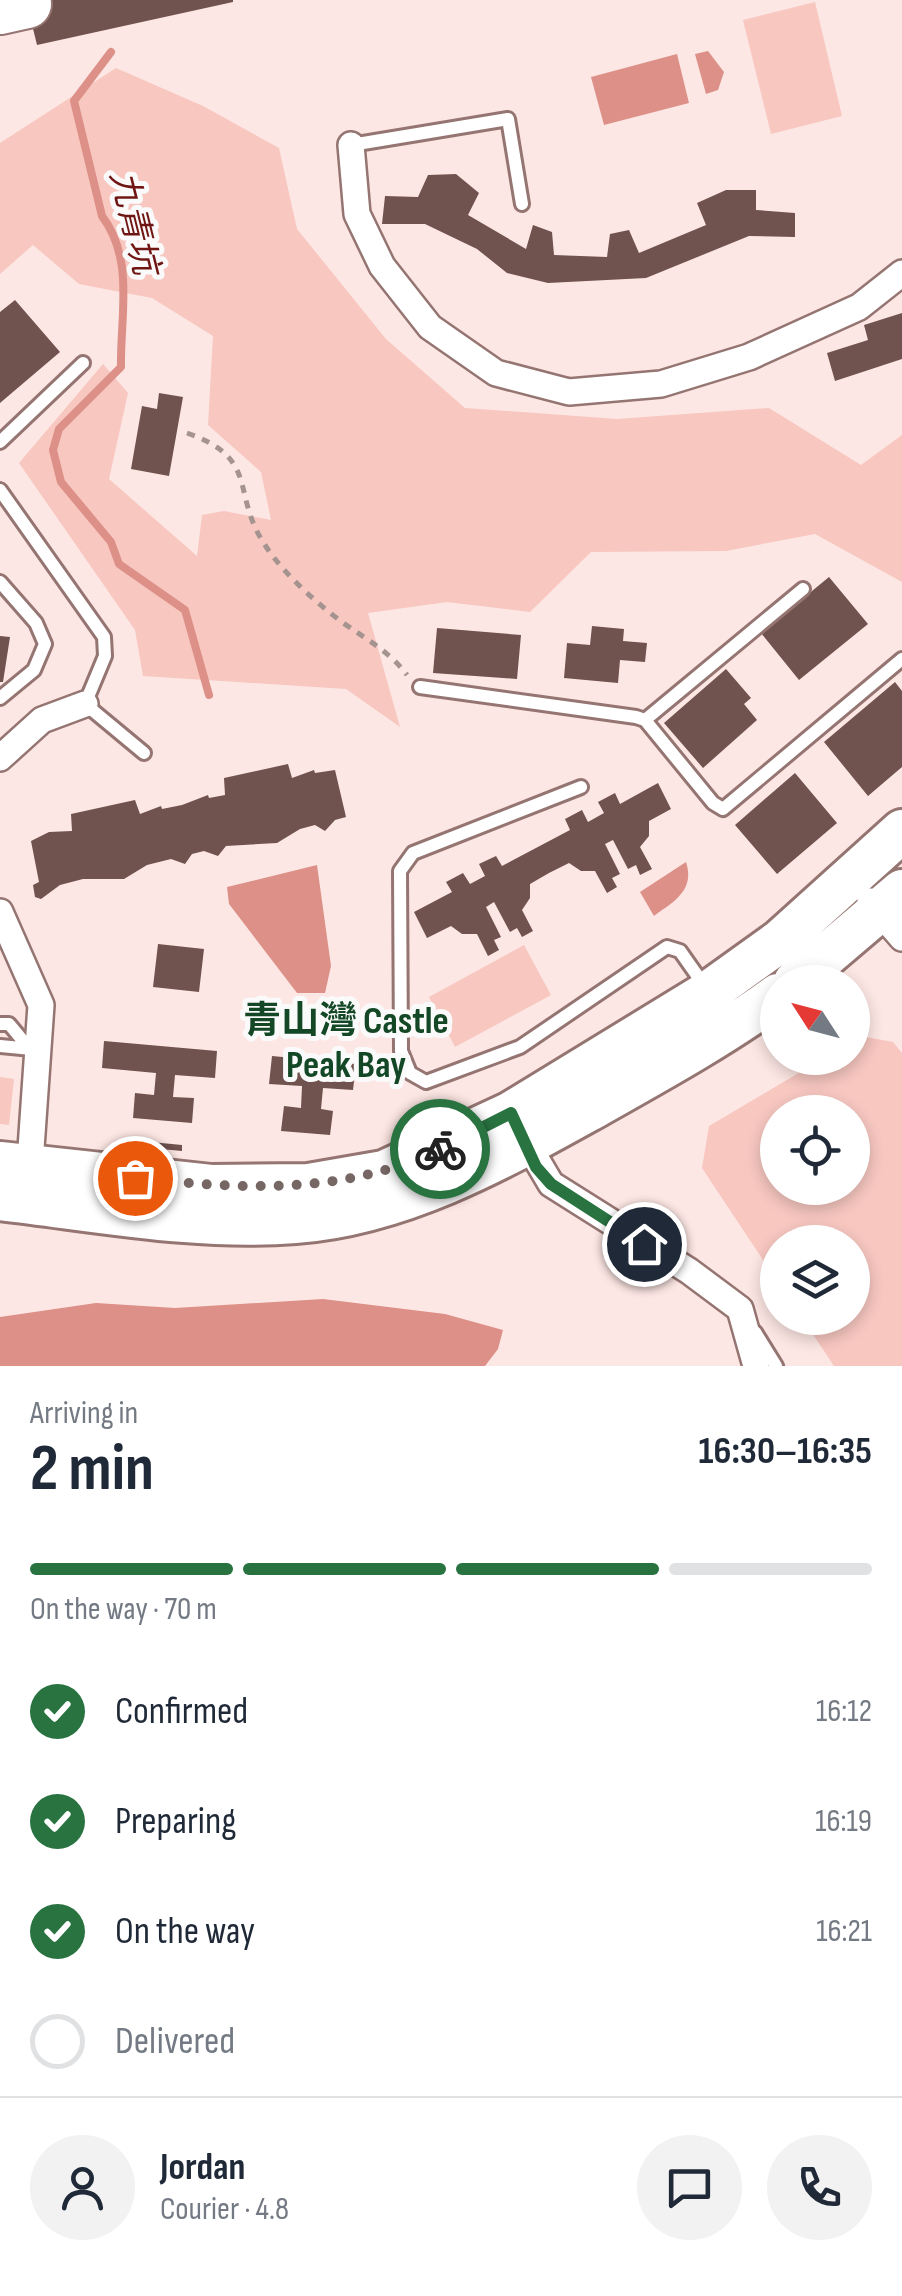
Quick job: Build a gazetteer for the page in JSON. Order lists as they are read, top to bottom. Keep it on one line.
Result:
{"districts":["青山灣 Castle Peak Bay"],"water":["九青坑"],"north":"top left","page":{"heading":["2 min","Arriving in","16:30–16:35"],"panel":["Jordan","Courier · 4.8"],"bar":"On the way · 70 m","list":[["Confirmed","16:12"],["Preparing","16:19"],["On the way","16:21"],"Delivered"]}}
